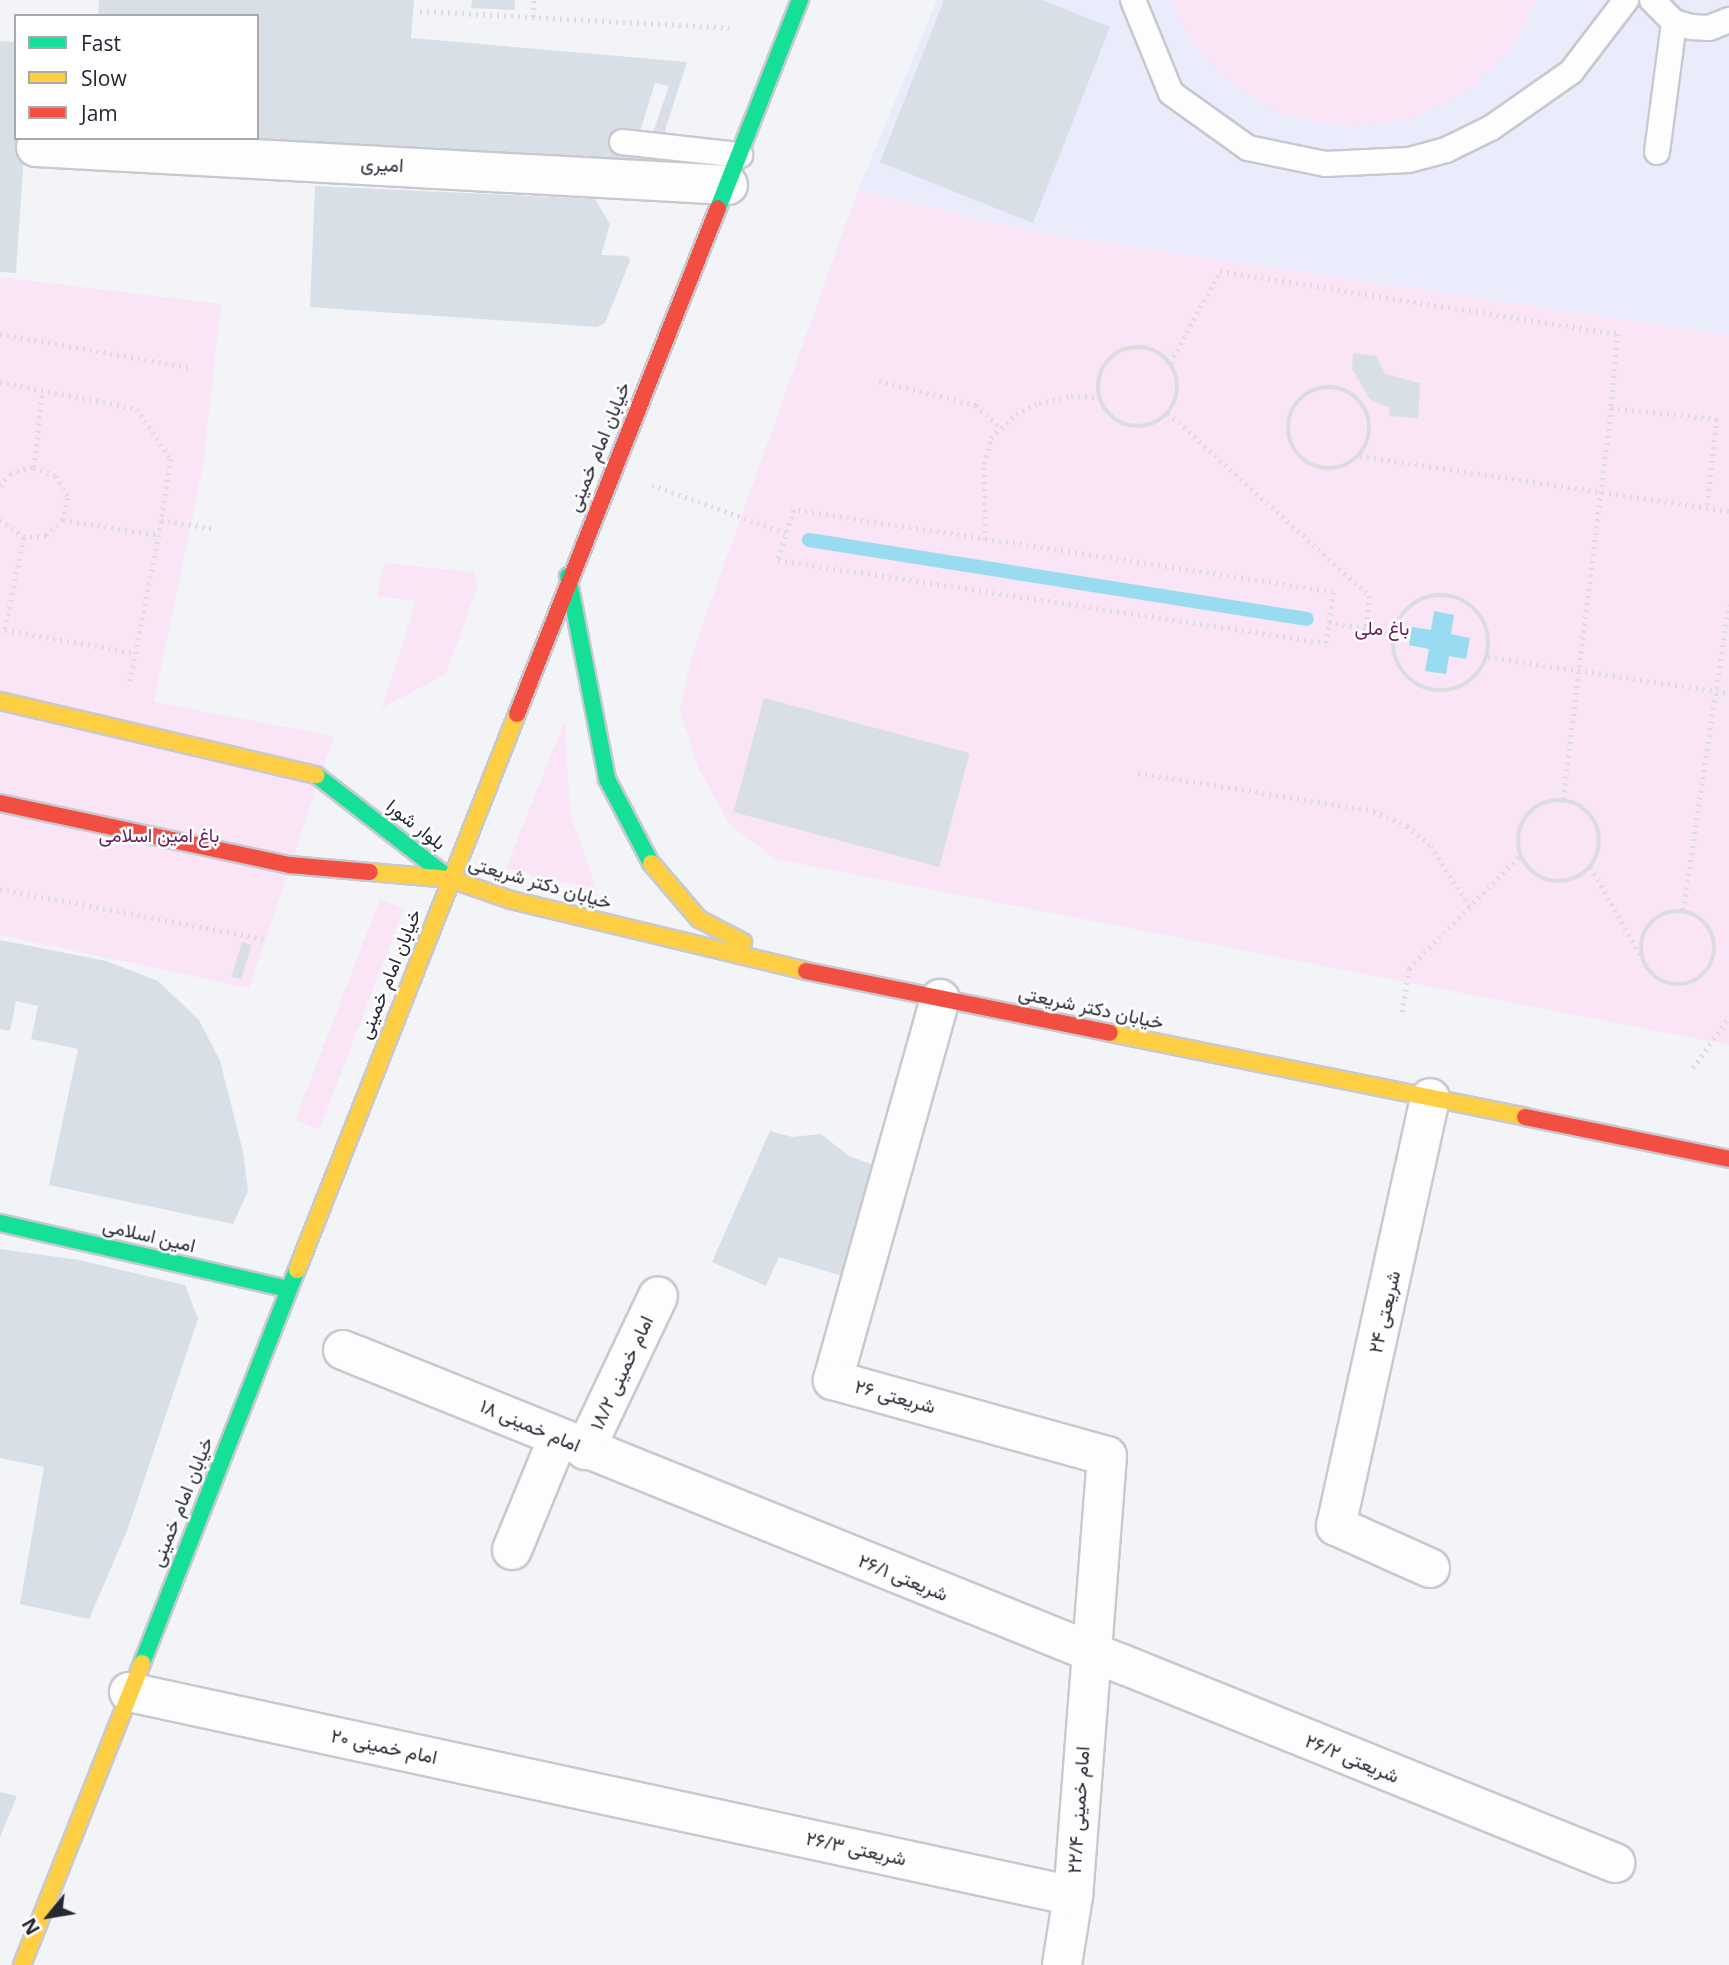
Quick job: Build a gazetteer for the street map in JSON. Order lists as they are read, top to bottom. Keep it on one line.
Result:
{"streets":{"main road":["خیابان امام خمینی","بلوار شورا","خیابان دکتر شریعتی","امین اسلامی"],"street":["امیری","شریعتی ۲۴","امام خمینی ۱۸/۲","شریعتی ۲۶","امام خمینی ۱۸","شریعتی ۲۶/۱","امام خمینی ۲۰","شریعتی ۲۶/۲","امام خمینی ۲۲/۴","شریعتی ۲۶/۳"]},"crossings":[["امیری","خیابان امام خمینی"],["خیابان امام خمینی","بلوار شورا"],["خیابان امام خمینی","خیابان دکتر شریعتی"],["خیابان امام خمینی","امین اسلامی"],["خیابان امام خمینی","امام خمینی ۲۰"],["بلوار شورا","خیابان دکتر شریعتی"],["خیابان دکتر شریعتی","شریعتی ۲۴"],["خیابان دکتر شریعتی","شریعتی ۲۶"],["امام خمینی ۱۸/۲","امام خمینی ۱۸"],["شریعتی ۲۶","شریعتی ۲۶/۱"],["شریعتی ۲۶","شریعتی ۲۶/۲"],["شریعتی ۲۶","امام خمینی ۲۲/۴"],["امام خمینی ۱۸","شریعتی ۲۶/۱"],["شریعتی ۲۶/۱","شریعتی ۲۶/۲"],["شریعتی ۲۶/۱","امام خمینی ۲۲/۴"],["امام خمینی ۲۰","شریعتی ۲۶/۳"],["شریعتی ۲۶/۲","امام خمینی ۲۲/۴"],["امام خمینی ۲۲/۴","شریعتی ۲۶/۳"]],"parks":["باغ ملی","باغ امین اسلامی"],"legend":["Fast","Slow","Jam"],"north":"bottom left"}
